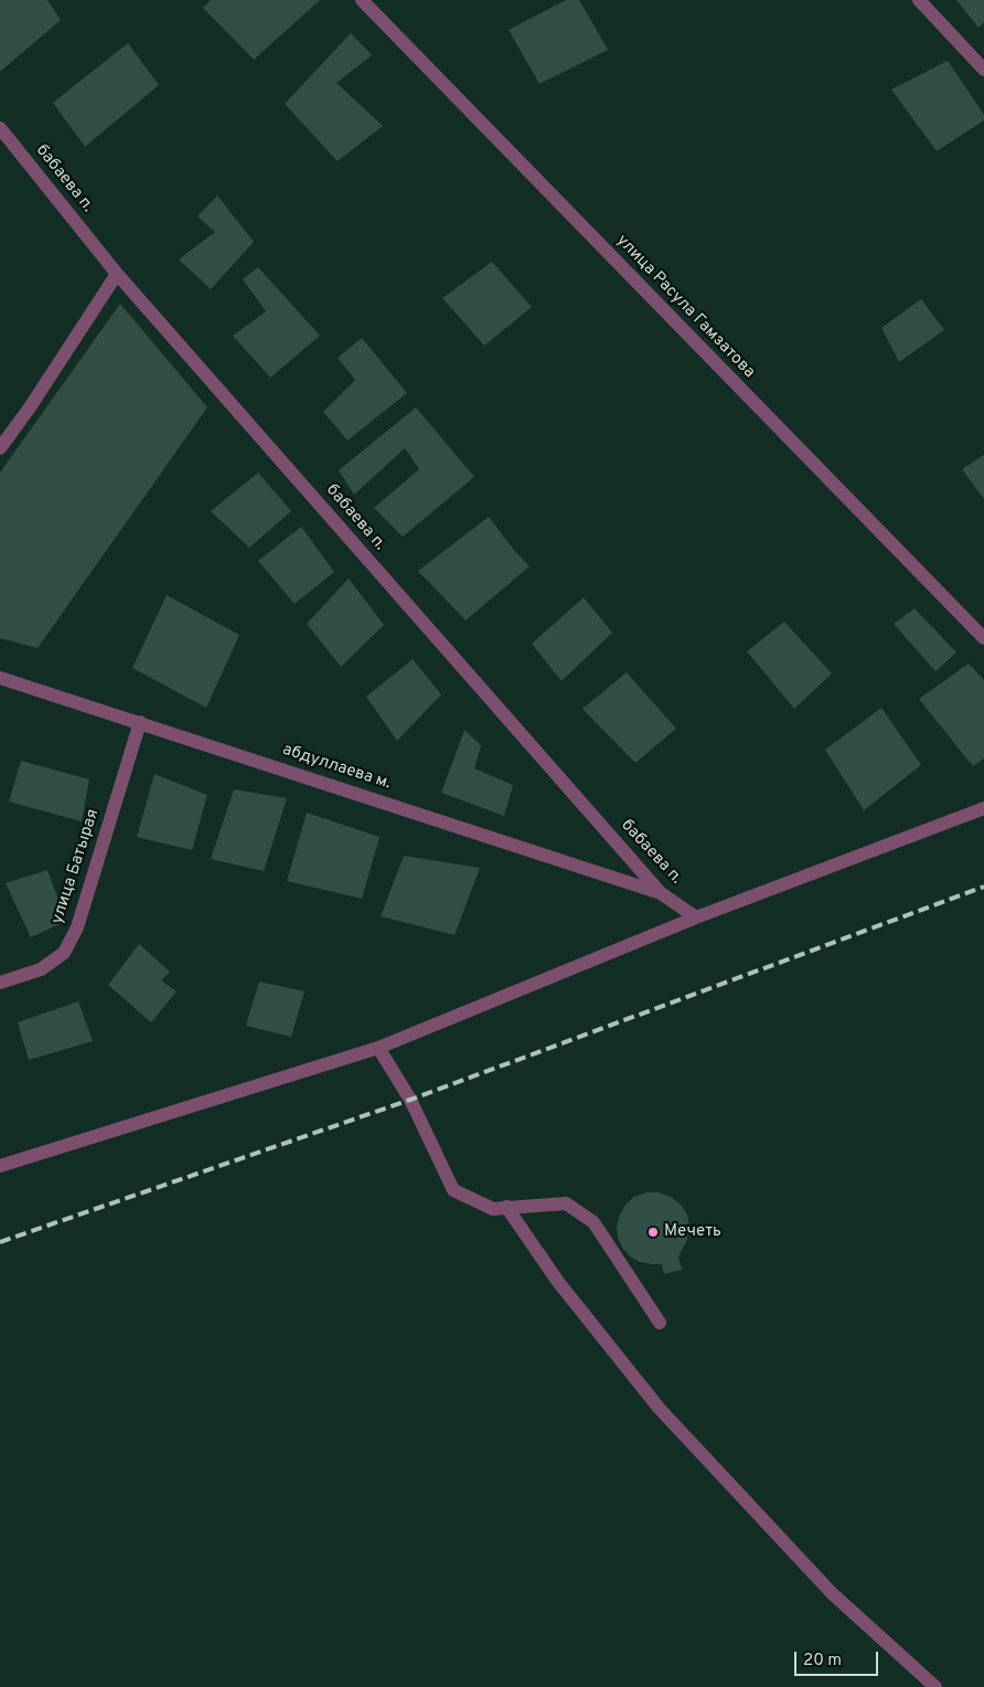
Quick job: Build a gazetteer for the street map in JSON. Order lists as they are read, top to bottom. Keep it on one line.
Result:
{"streets":{"street":["бабаева п.","улица Расула Гамзатова","абдуллаева м.","улица Батырая"]},"crossings":[["бабаева п.","абдуллаева м."],["абдуллаева м.","улица Батырая"]],"places":["Мечеть"],"scale_bar":"20 m"}
